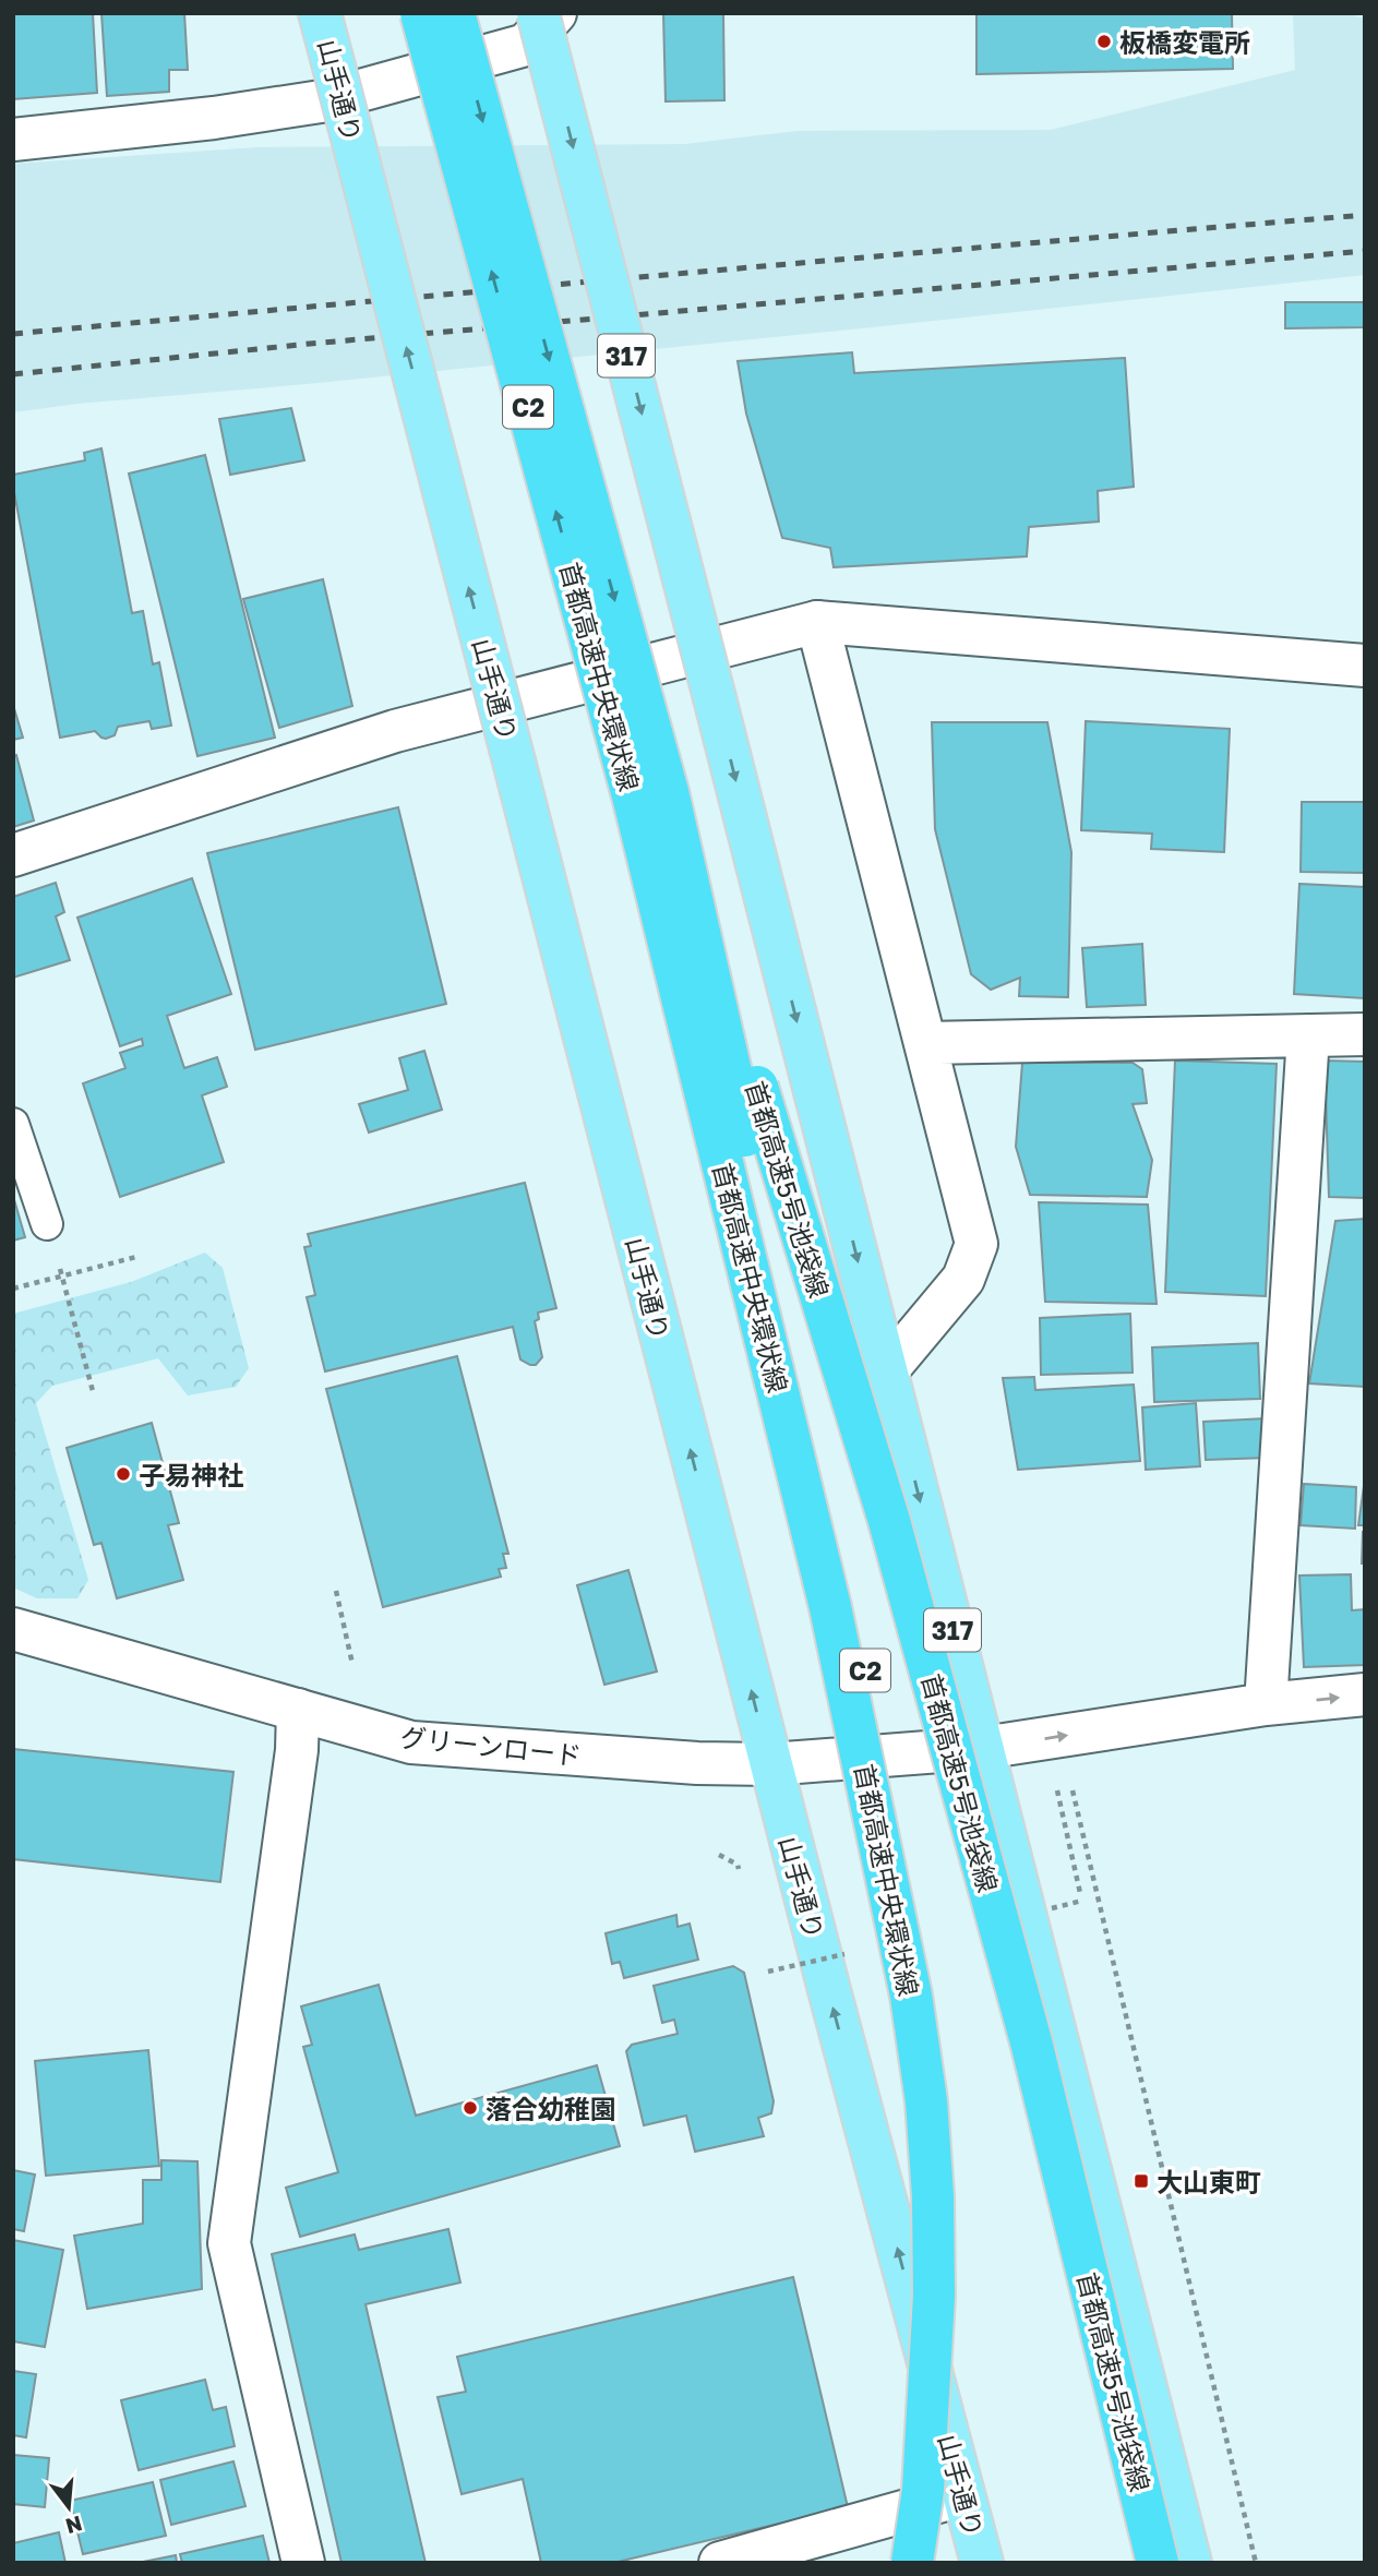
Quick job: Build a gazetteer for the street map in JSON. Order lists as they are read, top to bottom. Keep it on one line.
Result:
{"streets":{"highway":["C2","首都高速中央環状線","首都高速5号池袋線"],"main road":["山手通り","317"],"street":["グリーンロード"]},"crossings":[["山手通り","グリーンロード"],["317","グリーンロード"],["首都高速中央環状線","首都高速5号池袋線"]],"places":{"other":["板橋変電所","子易神社","落合幼稚園"],"transit":["大山東町"]},"north":"bottom"}
